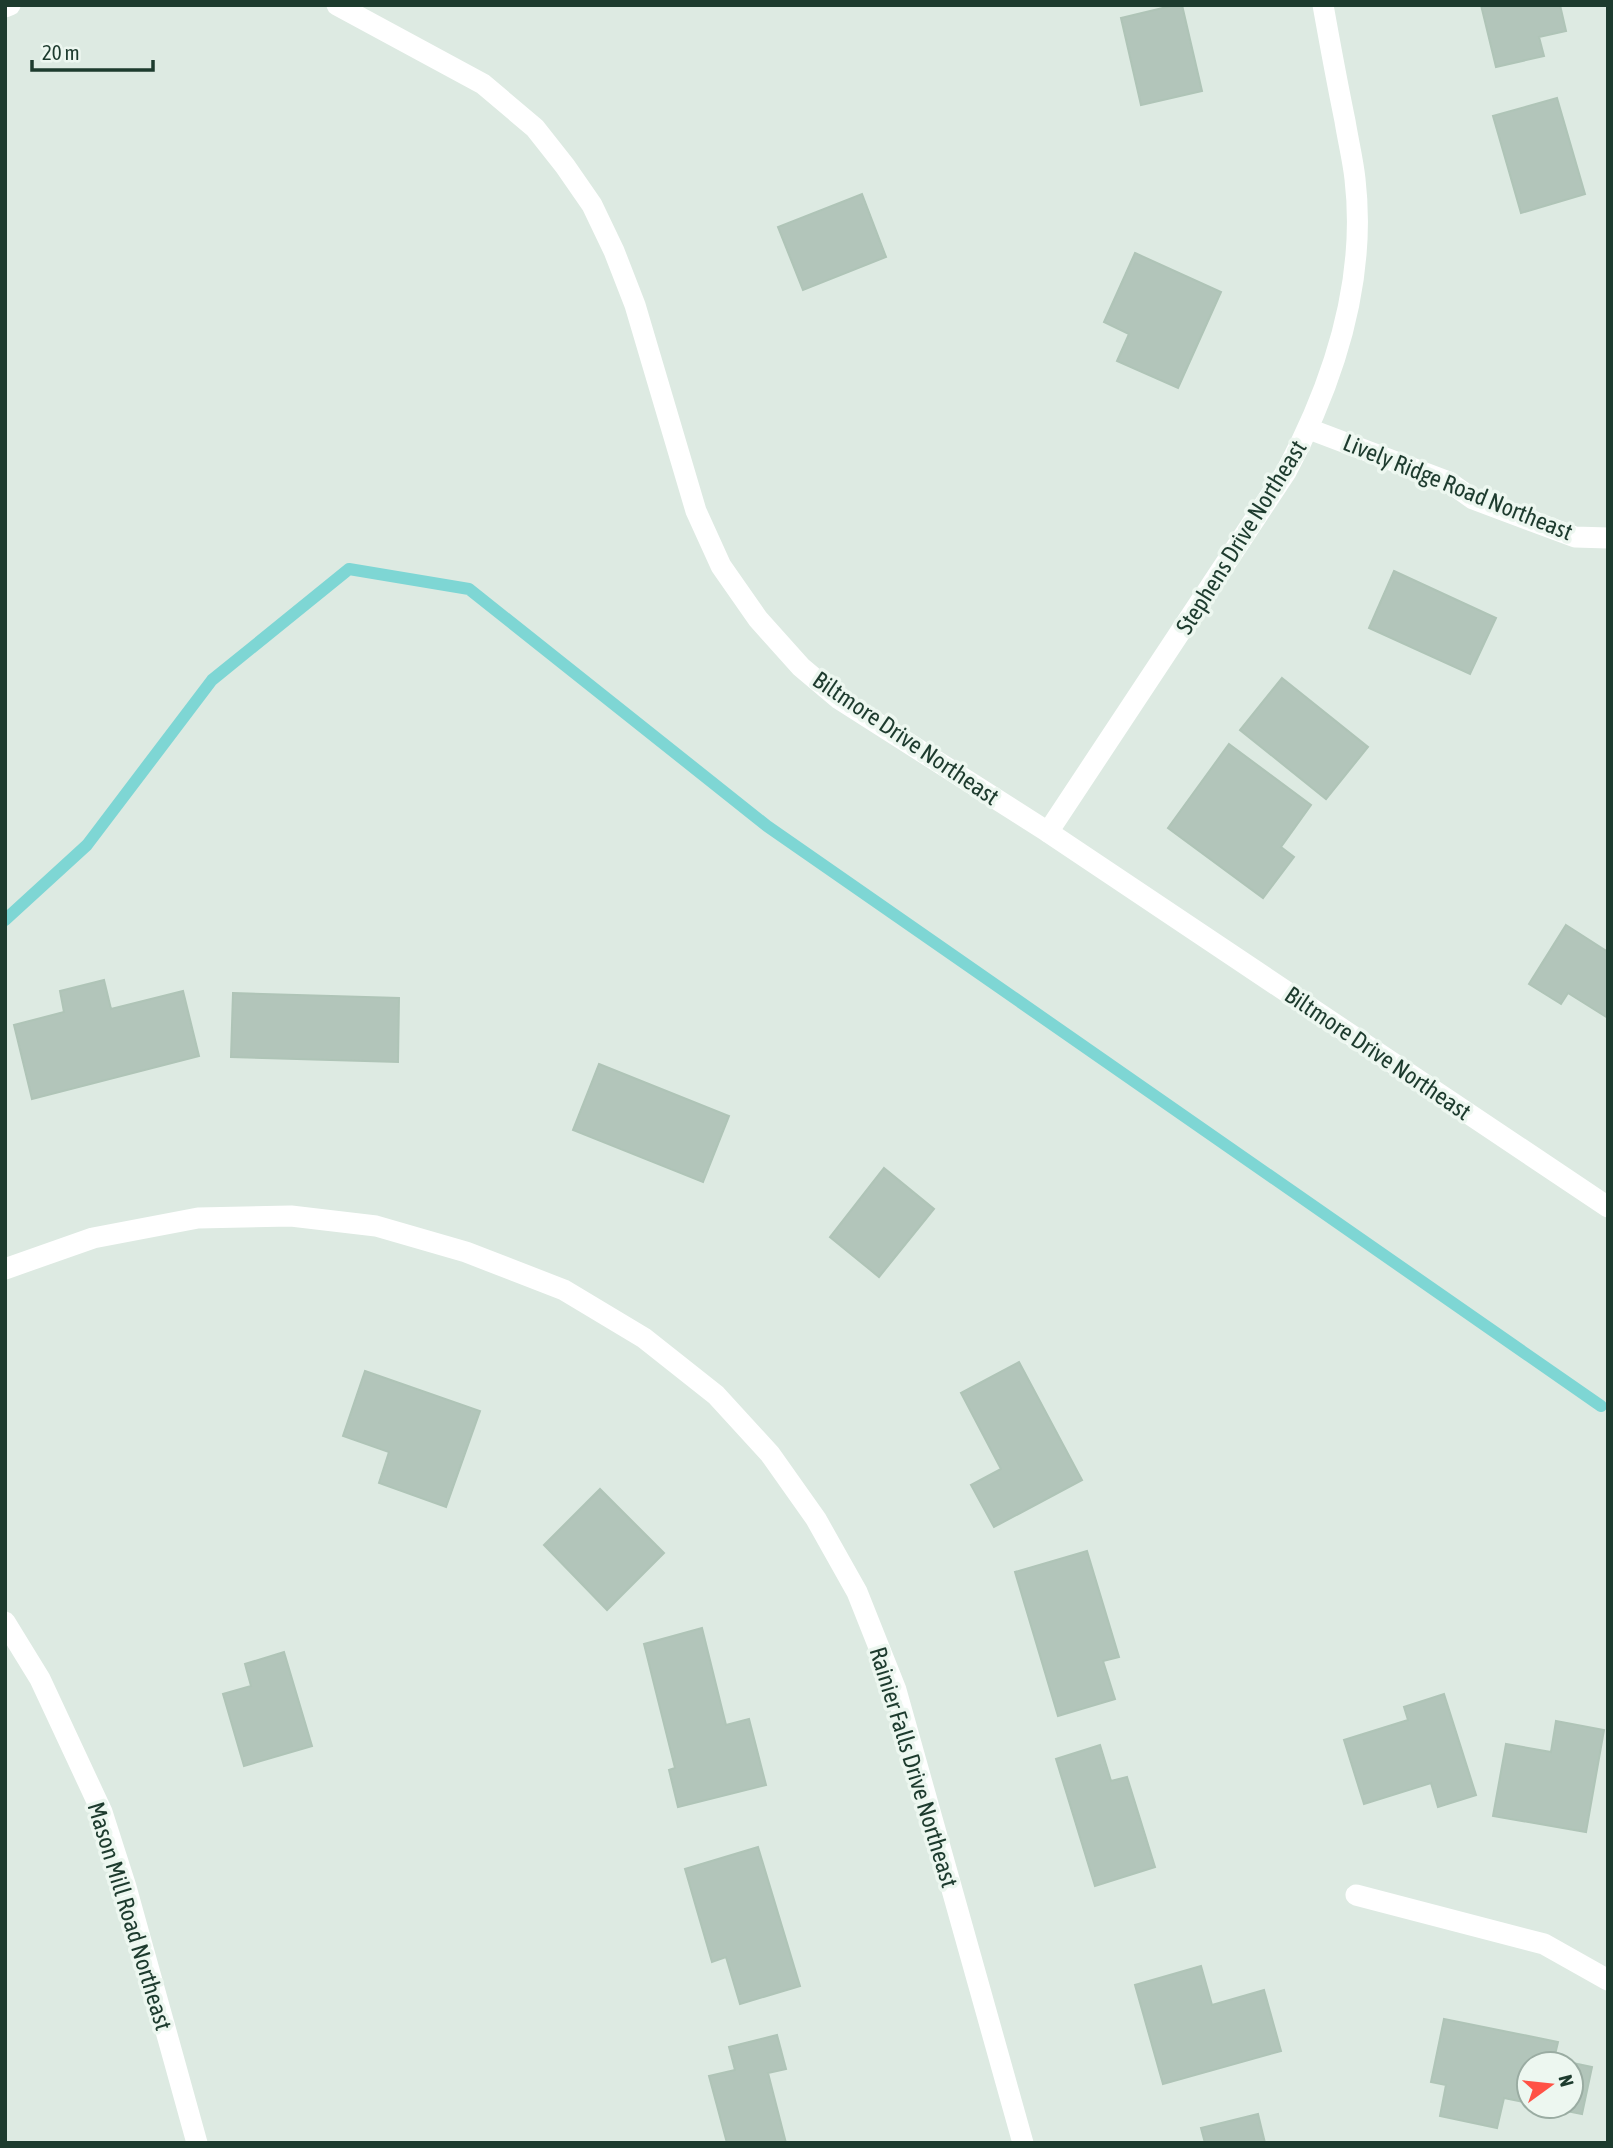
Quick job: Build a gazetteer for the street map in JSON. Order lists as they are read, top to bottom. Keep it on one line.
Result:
{"streets":{"street":["Lively Ridge Road Northeast","Stephens Drive Northeast","Biltmore Drive Northeast","Rainier Falls Drive Northeast","Mason Mill Road Northeast"]},"crossings":[["Lively Ridge Road Northeast","Stephens Drive Northeast"],["Stephens Drive Northeast","Biltmore Drive Northeast"]],"scale_bar":"20 m","north":"right"}
